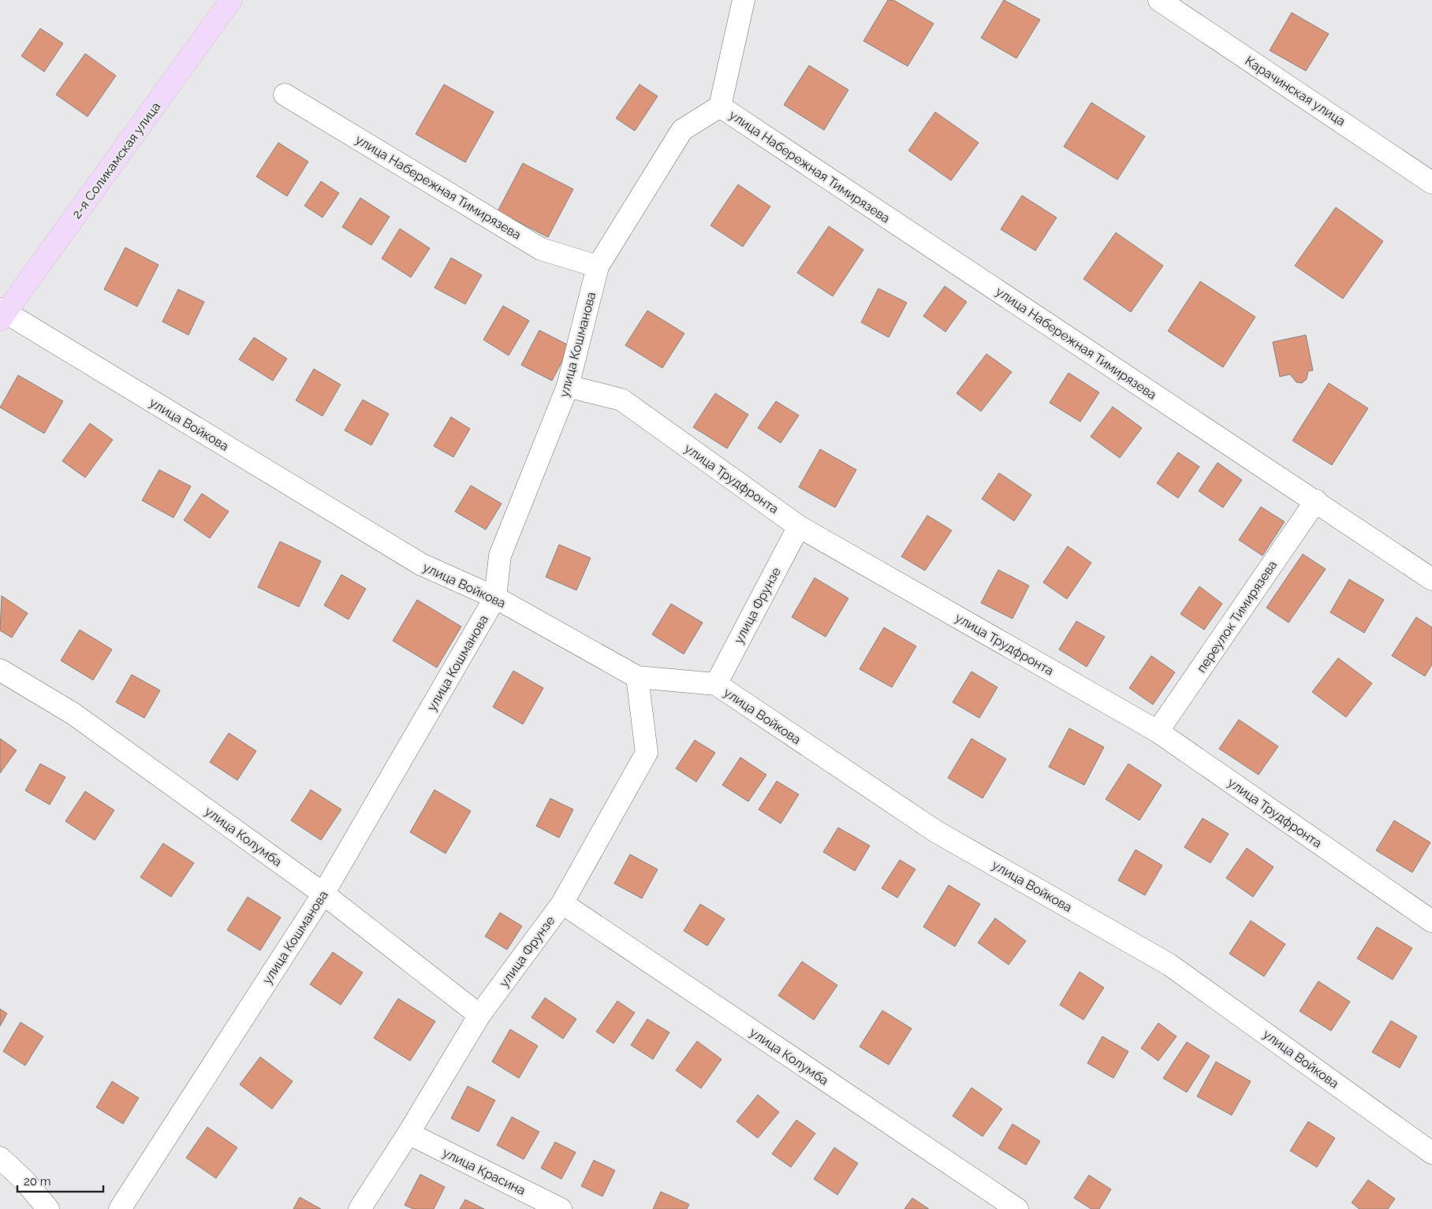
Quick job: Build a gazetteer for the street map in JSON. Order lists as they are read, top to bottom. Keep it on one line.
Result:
{"streets":{"main road":["2-я Соликамская улица"],"street":["Карачинская улица","улица Набережная Тимирязева","улица Кошманова","улица Войкова","улица Трудфронта","улица Фрунзе","переулок Тимирязева","улица Колумба","улица Красина"]},"crossings":[["2-я Соликамская улица","улица Войкова"],["улица Набережная Тимирязева","улица Кошманова"],["улица Набережная Тимирязева","переулок Тимирязева"],["улица Кошманова","улица Войкова"],["улица Кошманова","улица Трудфронта"],["улица Кошманова","улица Колумба"],["улица Войкова","улица Фрунзе"],["улица Трудфронта","улица Фрунзе"],["улица Трудфронта","переулок Тимирязева"],["улица Фрунзе","улица Колумба"],["улица Фрунзе","улица Красина"]],"scale_bar":"20 m"}
